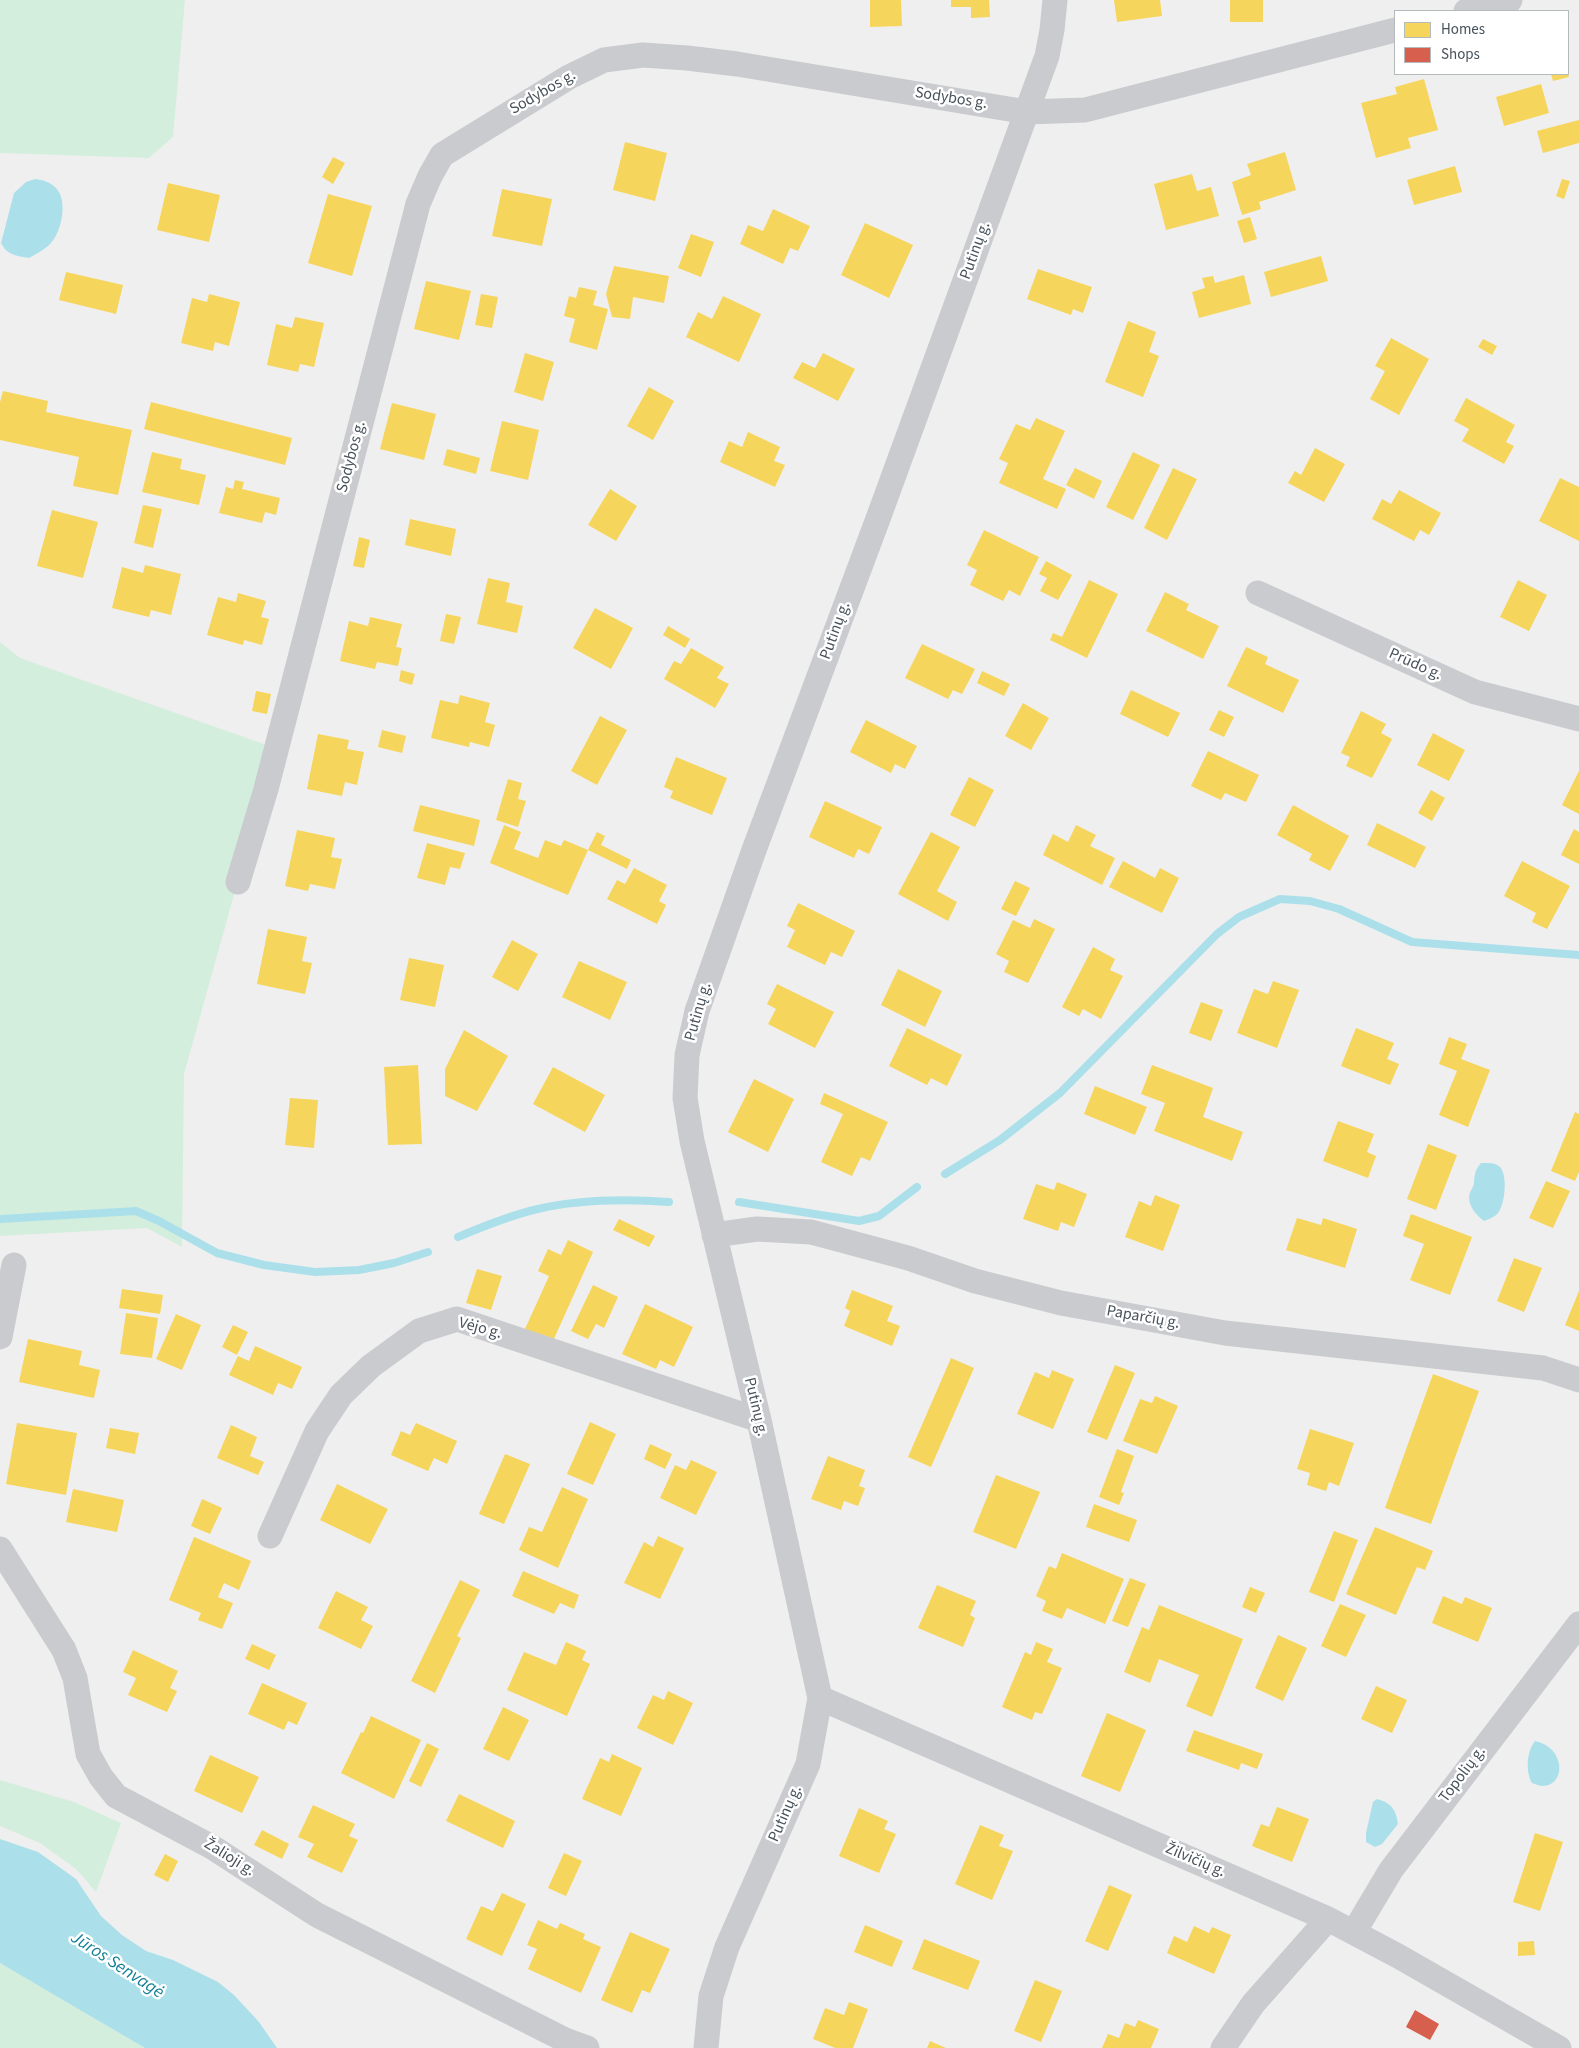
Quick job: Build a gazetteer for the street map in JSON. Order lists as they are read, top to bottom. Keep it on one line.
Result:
{"streets":{"street":["Sodybos g.","Putinų g.","Prūdo g.","Paparčių g.","Vėjo g.","Topolių g.","Žalioji g.","Žilvičių g."]},"crossings":[["Sodybos g.","Putinų g."],["Putinų g.","Paparčių g."],["Putinų g.","Vėjo g."],["Putinų g.","Žilvičių g."],["Topolių g.","Žilvičių g."]],"water":["Jūros Senvagė"],"legend":["Homes","Shops"]}
